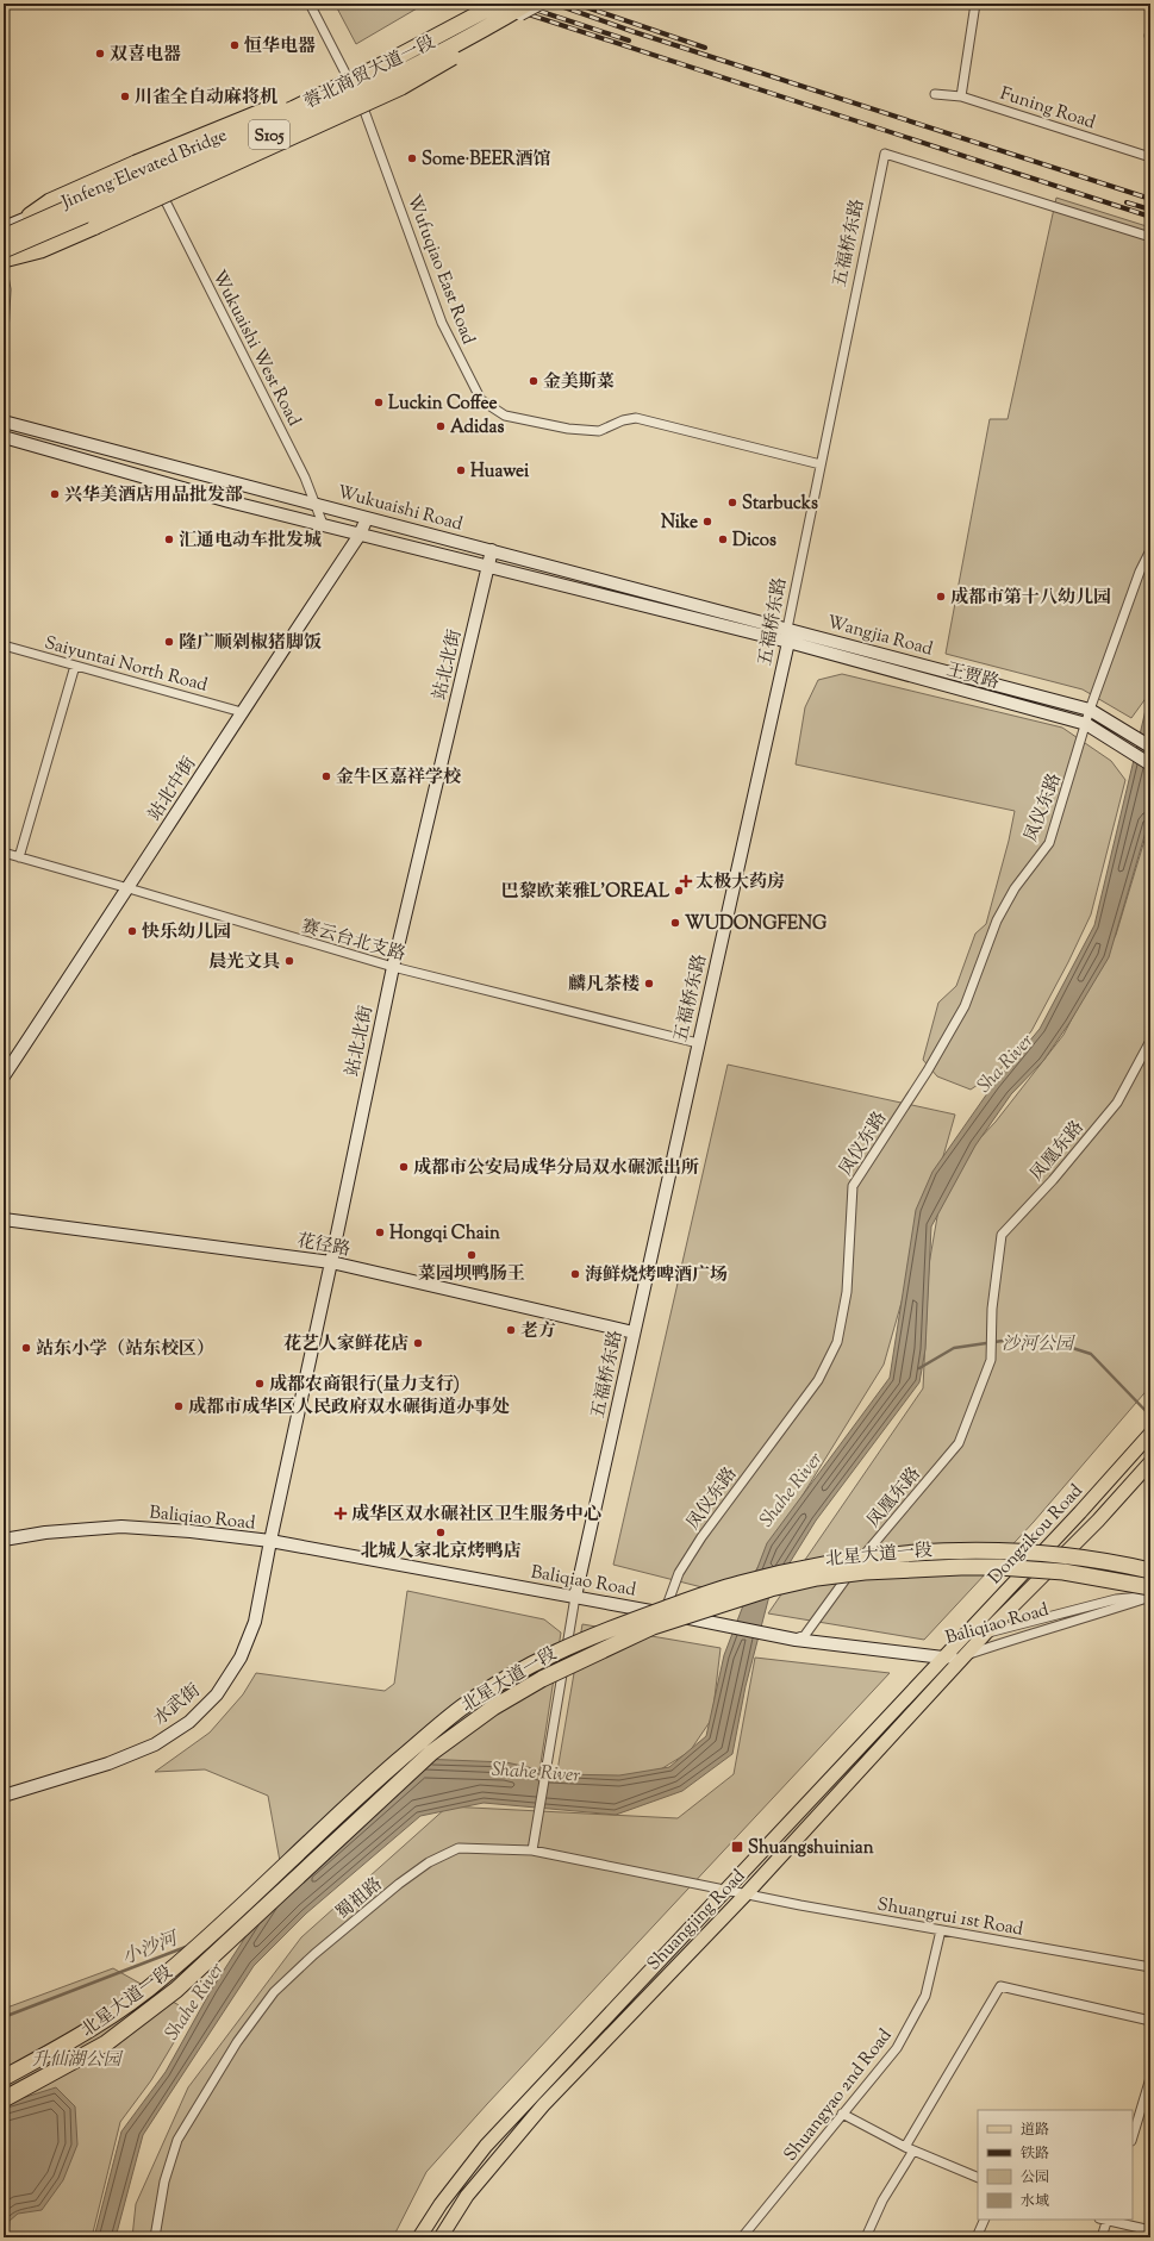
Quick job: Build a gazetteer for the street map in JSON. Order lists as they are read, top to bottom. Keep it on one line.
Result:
{"streets":{"highway":["S105","Jinfeng Elevated Bridge","北星大道一段"],"main road":["Dongzikou Road","Shuangjing Road"],"street":["蓉北商贸大道一段","Funing Road","五福桥东路","Wufuqiao East Road","Wukuaishi West Road","Wukuaishi Road","Wangjia Road","Saiyuntai North Road","站北北街","王贾路","站北中街","凤仪东路","赛云台北支路","凤凰东路","花径路","Baliqiao Road","水武街","蜀祖路","Shuangrui 1st Road","Shuangyao 2nd Road"]},"crossings":[["蓉北商贸大道一段","Jinfeng Elevated Bridge"],["蓉北商贸大道一段","Wufuqiao East Road"],["蓉北商贸大道一段","Wukuaishi West Road"],["五福桥东路","Wufuqiao East Road"],["五福桥东路","Wukuaishi Road"],["五福桥东路","Wangjia Road"],["五福桥东路","王贾路"],["五福桥东路","赛云台北支路"],["五福桥东路","花径路"],["五福桥东路","Baliqiao Road"],["五福桥东路","蜀祖路"],["Wukuaishi West Road","Wukuaishi Road"],["Wukuaishi Road","Wangjia Road"],["Wukuaishi Road","站北北街"],["Wukuaishi Road","王贾路"],["Wukuaishi Road","站北中街"],["Wangjia Road","凤仪东路"],["Saiyuntai North Road","站北中街"],["站北北街","赛云台北支路"],["站北北街","花径路"],["站北北街","Baliqiao Road"],["站北北街","水武街"],["王贾路","凤仪东路"],["站北中街","赛云台北支路"],["凤仪东路","Baliqiao Road"],["凤凰东路","Baliqiao Road"],["Baliqiao Road","Dongzikou Road"],["Baliqiao Road","水武街"],["Baliqiao Road","Shuangjing Road"],["Dongzikou Road","Shuangjing Road"],["蜀祖路","Shuangrui 1st Road"],["蜀祖路","Shuangjing Road"],["Shuangrui 1st Road","Shuangjing Road"],["Shuangrui 1st Road","Shuangyao 2nd Road"]],"water":["Sha River","Shahe River","小沙河"],"parks":["沙河公园","升仙湖公园"],"places":{"other":["恒华电器","双喜电器","川雀全自动麻将机","Some·BEER酒馆","金美斯菜","Luckin Coffee","Adidas","Huawei","兴华美酒店用品批发部","Starbucks","Nike","汇通电动车批发城","Dicos","成都市第十八幼儿园","隆广顺剁椒猪脚饭","金牛区嘉祥学校","巴黎欧莱雅L'OREAL","WUDONGFENG","快乐幼儿园","晨光文具","麟凡茶楼","成都市公安局成华分局双水碾派出所","Hongqi Chain","菜园坝鸭肠王","海鲜烧烤啤酒广场","老方","花艺人家鲜花店","站东小学（站东校区）","成都农商银行(量力支行)","成都市成华区人民政府双水碾街道办事处","北城人家北京烤鸭店"],"health":["太极大药房","成华区双水碾社区卫生服务中心"],"transit":["Shuangshuinian"]},"legend":["道路","铁路","公园","水域"]}
